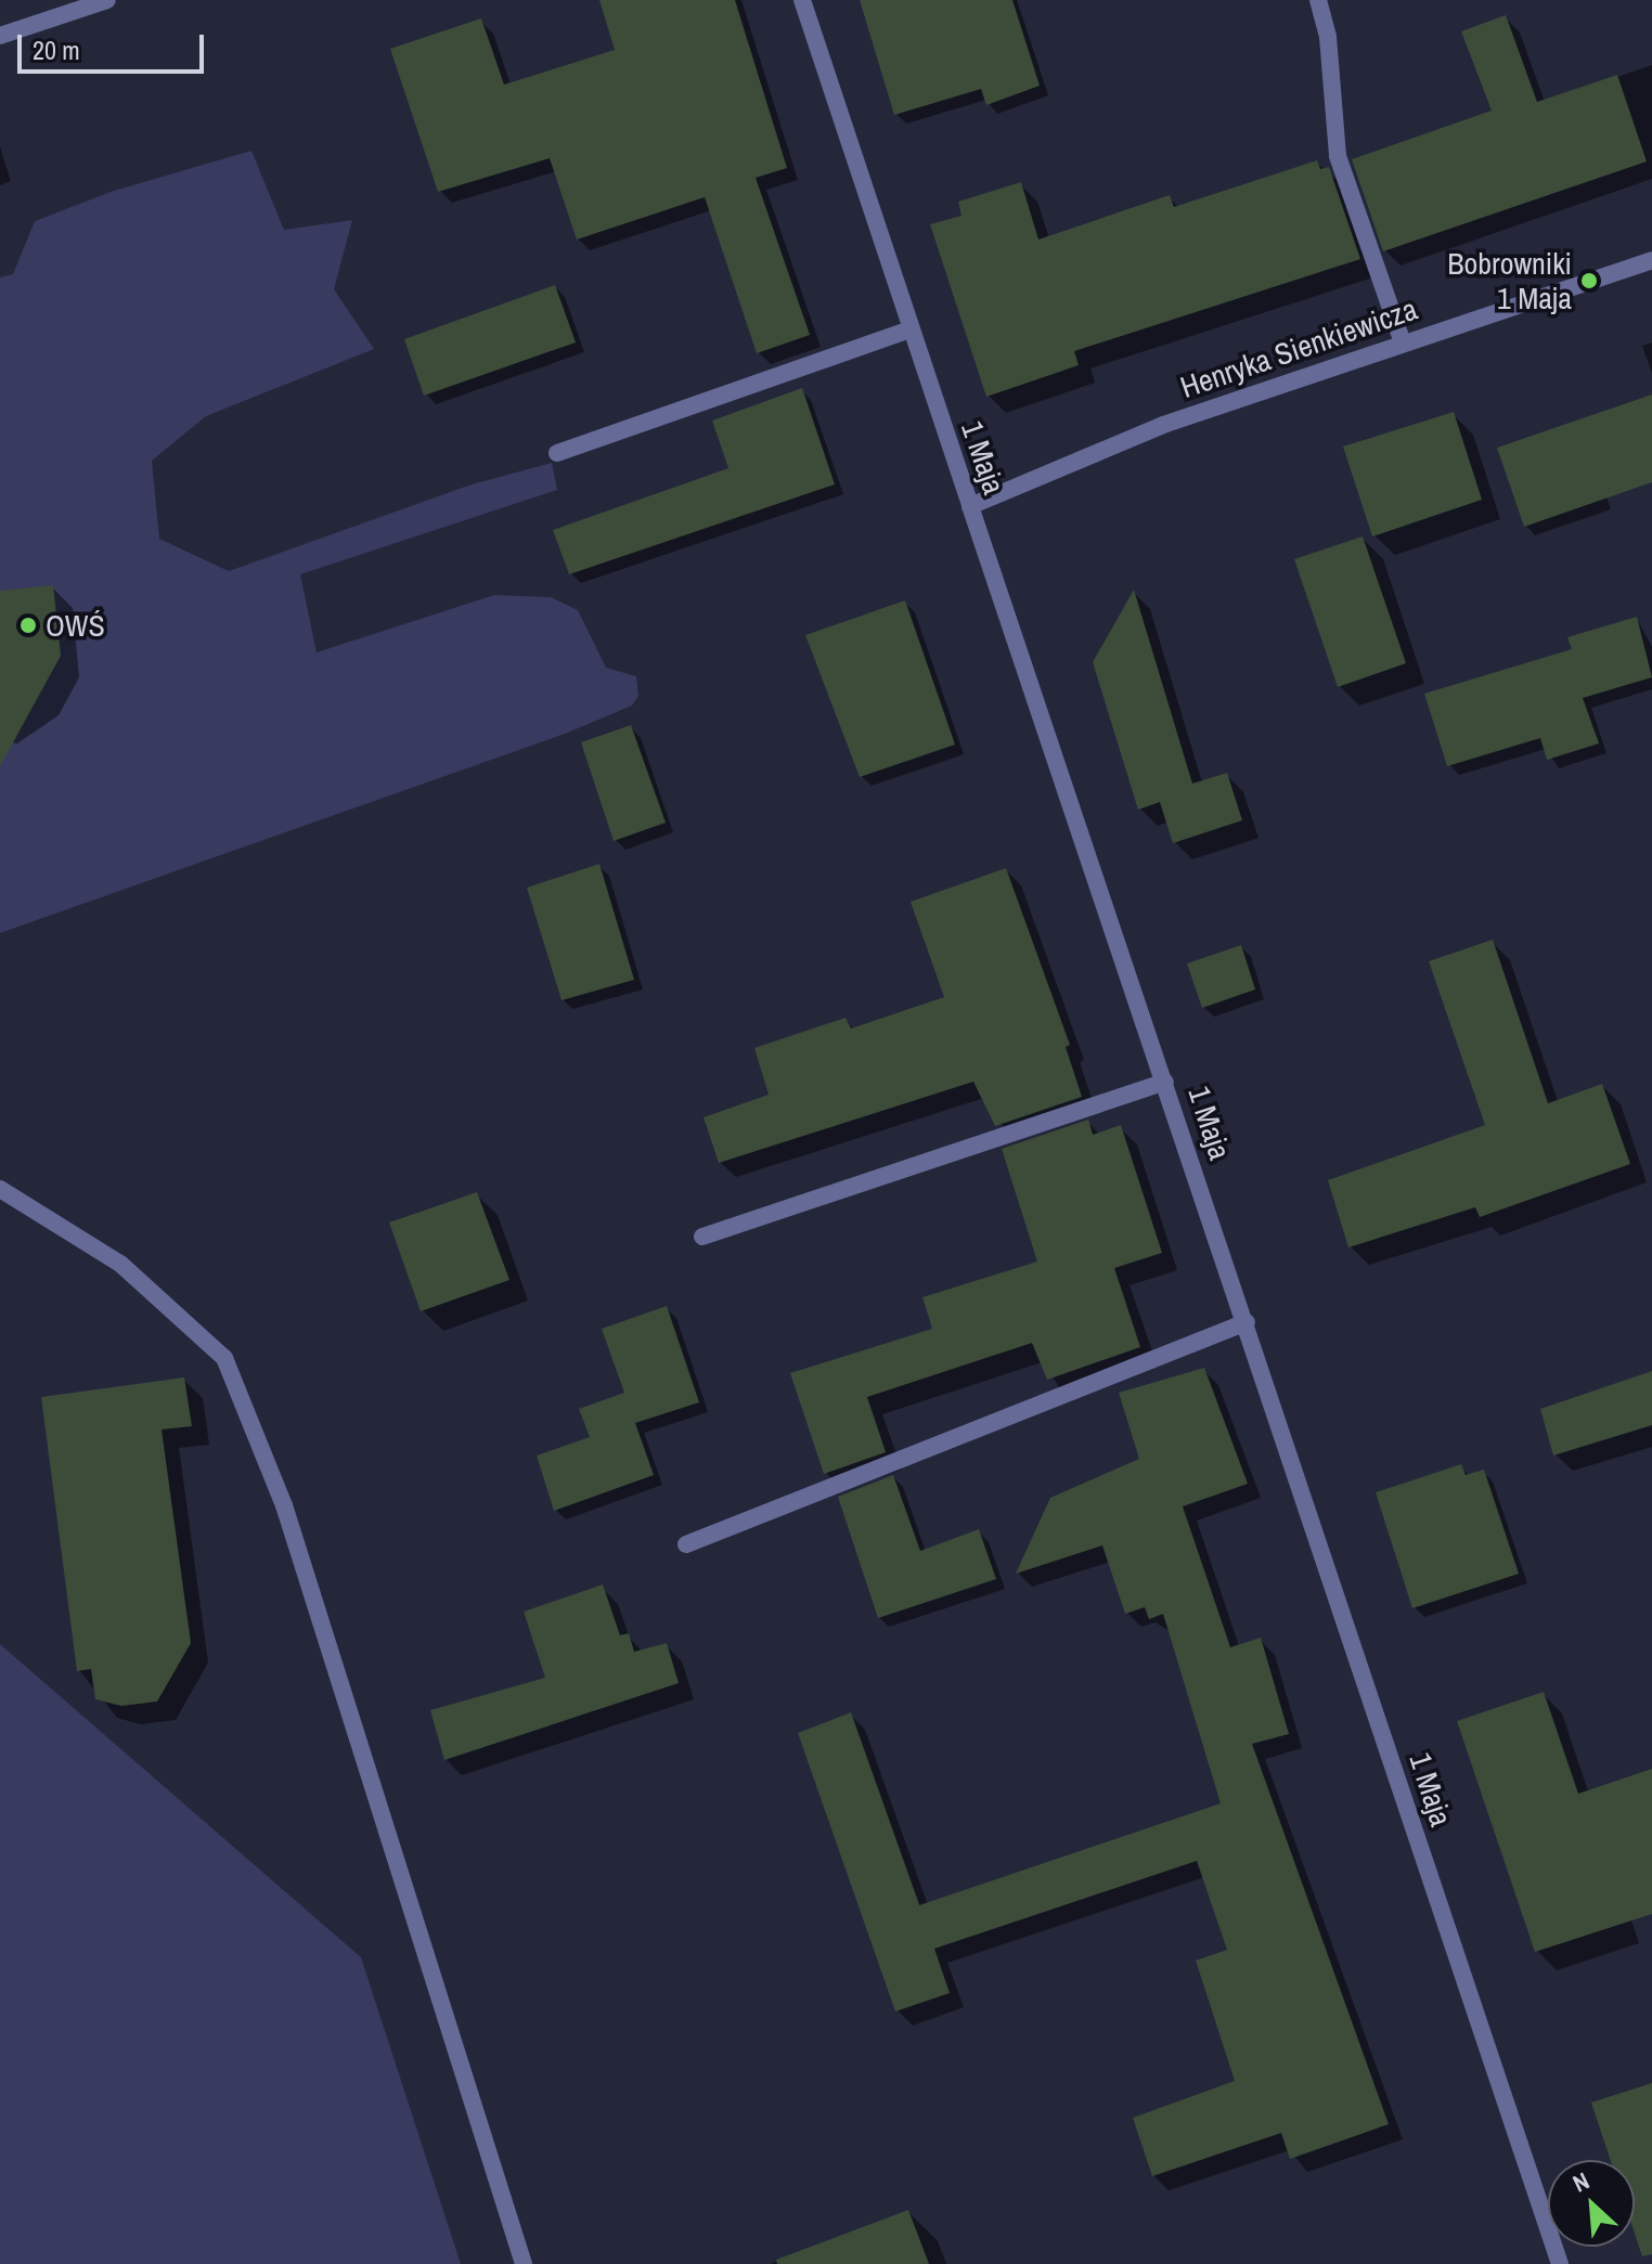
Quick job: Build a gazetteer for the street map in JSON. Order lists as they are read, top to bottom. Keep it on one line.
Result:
{"streets":{"street":["Henryka Sienkiewicza","1 Maja"]},"crossings":[["Henryka Sienkiewicza","1 Maja"]],"places":["Bobrowniki 1 Maja","OWŚ"],"scale_bar":"20 m","north":"top left"}
